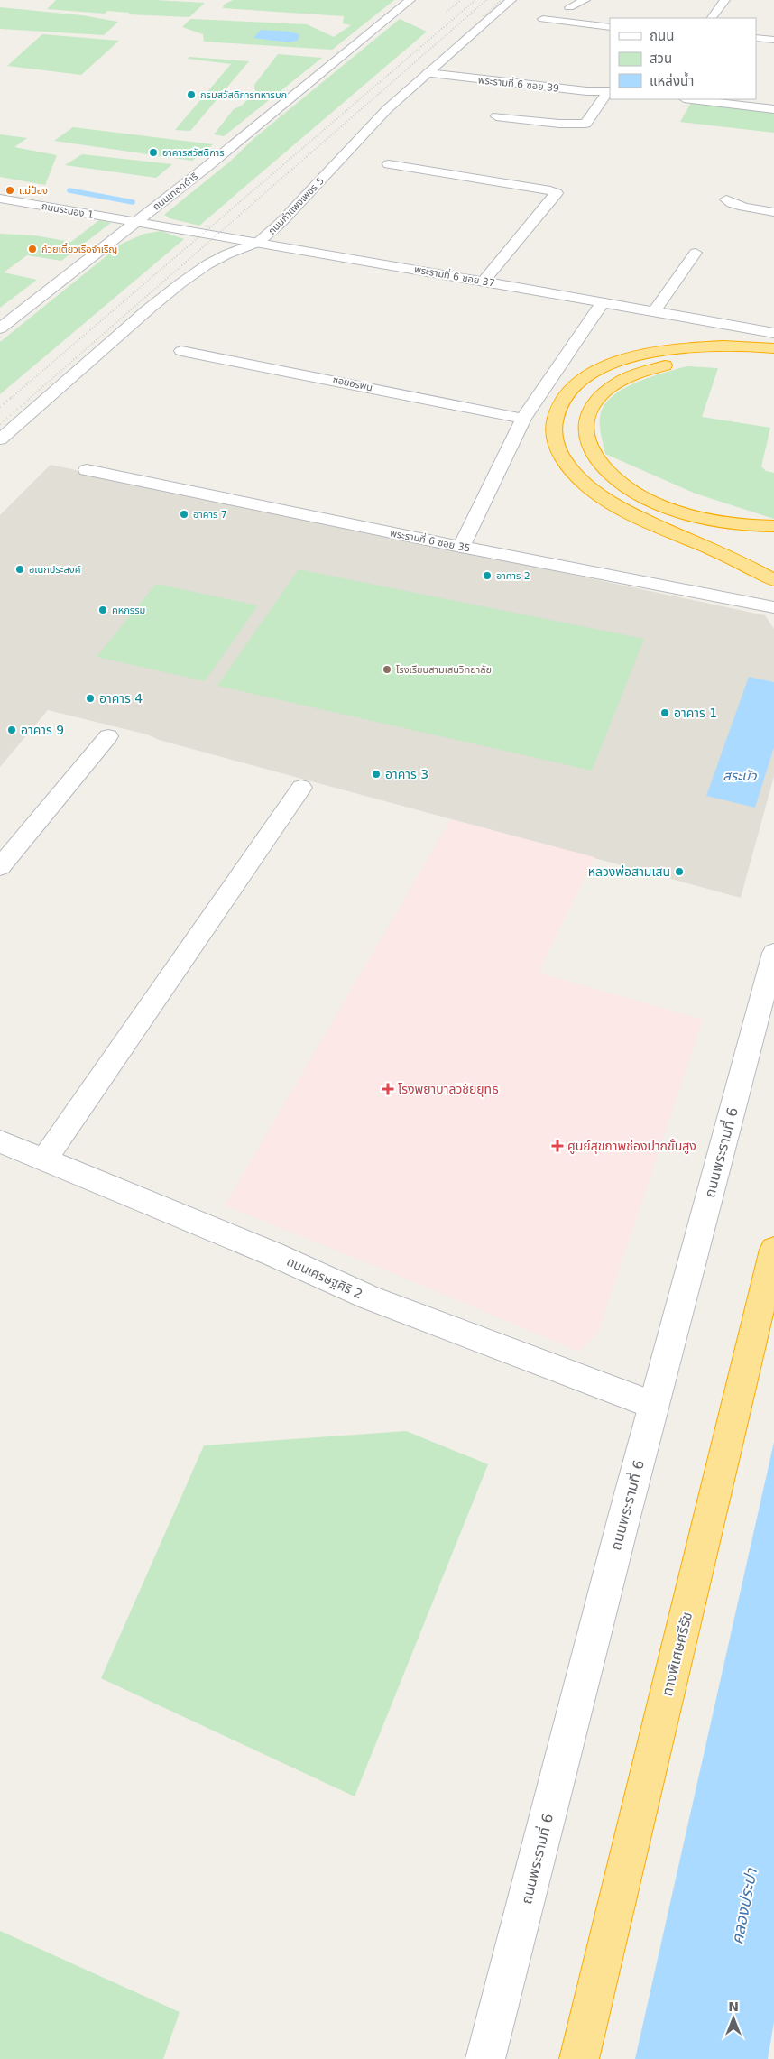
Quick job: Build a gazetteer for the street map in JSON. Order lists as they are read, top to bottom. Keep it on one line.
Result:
{"streets":{"highway":["ทางพิเศษศรีรัช"],"street":["พระรามที่ 6 ซอย 39","ถนนเทอดดำริ","ถนนกำแพงเพชร 5","ถนนระนอง 1","พระรามที่ 6 ซอย 37","ซอยอรพิน","พระรามที่ 6 ซอย 35","ถนนพระรามที่ 6","ถนนเศรษฐศิริ 2"]},"crossings":[["พระรามที่ 6 ซอย 39","ถนนกำแพงเพชร 5"],["ถนนเทอดดำริ","ถนนระนอง 1"],["ถนนเทอดดำริ","พระรามที่ 6 ซอย 37"],["ถนนกำแพงเพชร 5","พระรามที่ 6 ซอย 37"],["ถนนระนอง 1","พระรามที่ 6 ซอย 37"],["ถนนพระรามที่ 6","ถนนเศรษฐศิริ 2"]],"water":["สระบัว","คลองประปา"],"places":{"other":["กรมสวัสดิการทหารบก","อาคารสวัสดิการ","แม่ป้อง","ก๋วยเตี๋ยวเรือจำเริญ","อาคาร 7","อเนกประสงค์","อาคาร 2","คหกรรม","โรงเรียนสามเสนวิทยาลัย","อาคาร 4","อาคาร 1","อาคาร 9","อาคาร 3","หลวงพ่อสามเสน"],"health":["โรงพยาบาลวิชัยยุทธ","ศูนย์สุขภาพช่องปากขั้นสูง"]},"legend":["ถนน","สวน","แหล่งน้ำ"],"north":"top"}
